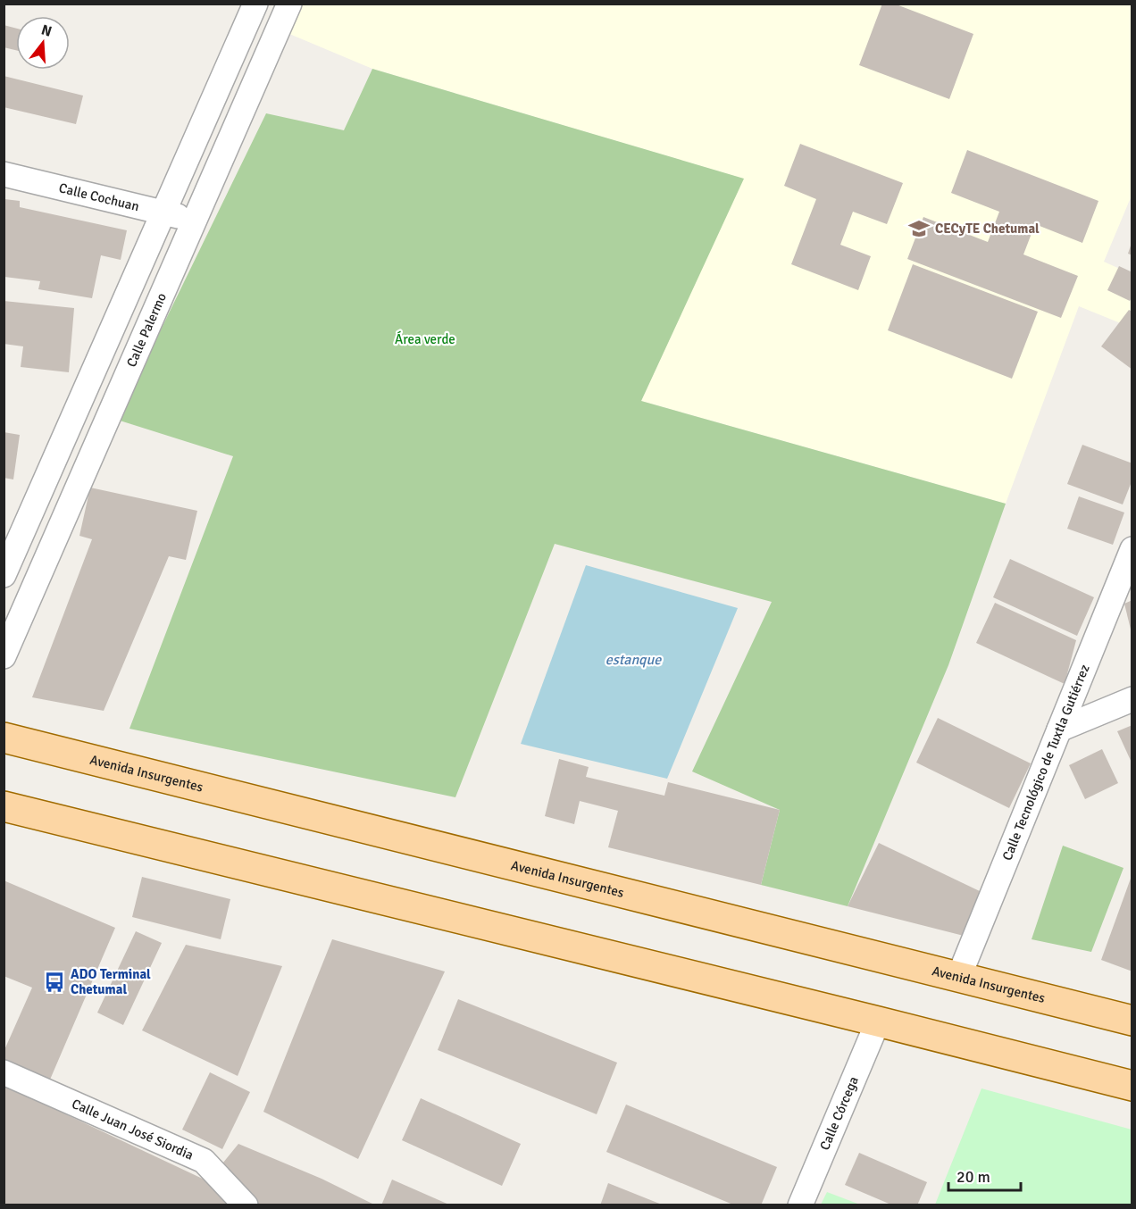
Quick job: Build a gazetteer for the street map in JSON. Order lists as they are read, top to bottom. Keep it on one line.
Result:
{"streets":{"main road":["Avenida Insurgentes"],"street":["Calle Cochuan","Calle Palermo","Calle Tecnológico de Tuxtla Gutiérrez","Calle Córcega","Calle Juan José Siordia"]},"crossings":[["Calle Cochuan","Calle Palermo"],["Calle Tecnológico de Tuxtla Gutiérrez","Avenida Insurgentes"]],"water":["estanque"],"parks":["Área verde"],"places":{"school or university":["CECyTE Chetumal"],"bus stop":["ADO Terminal Chetumal"]},"scale_bar":"20 m","north":"top"}
